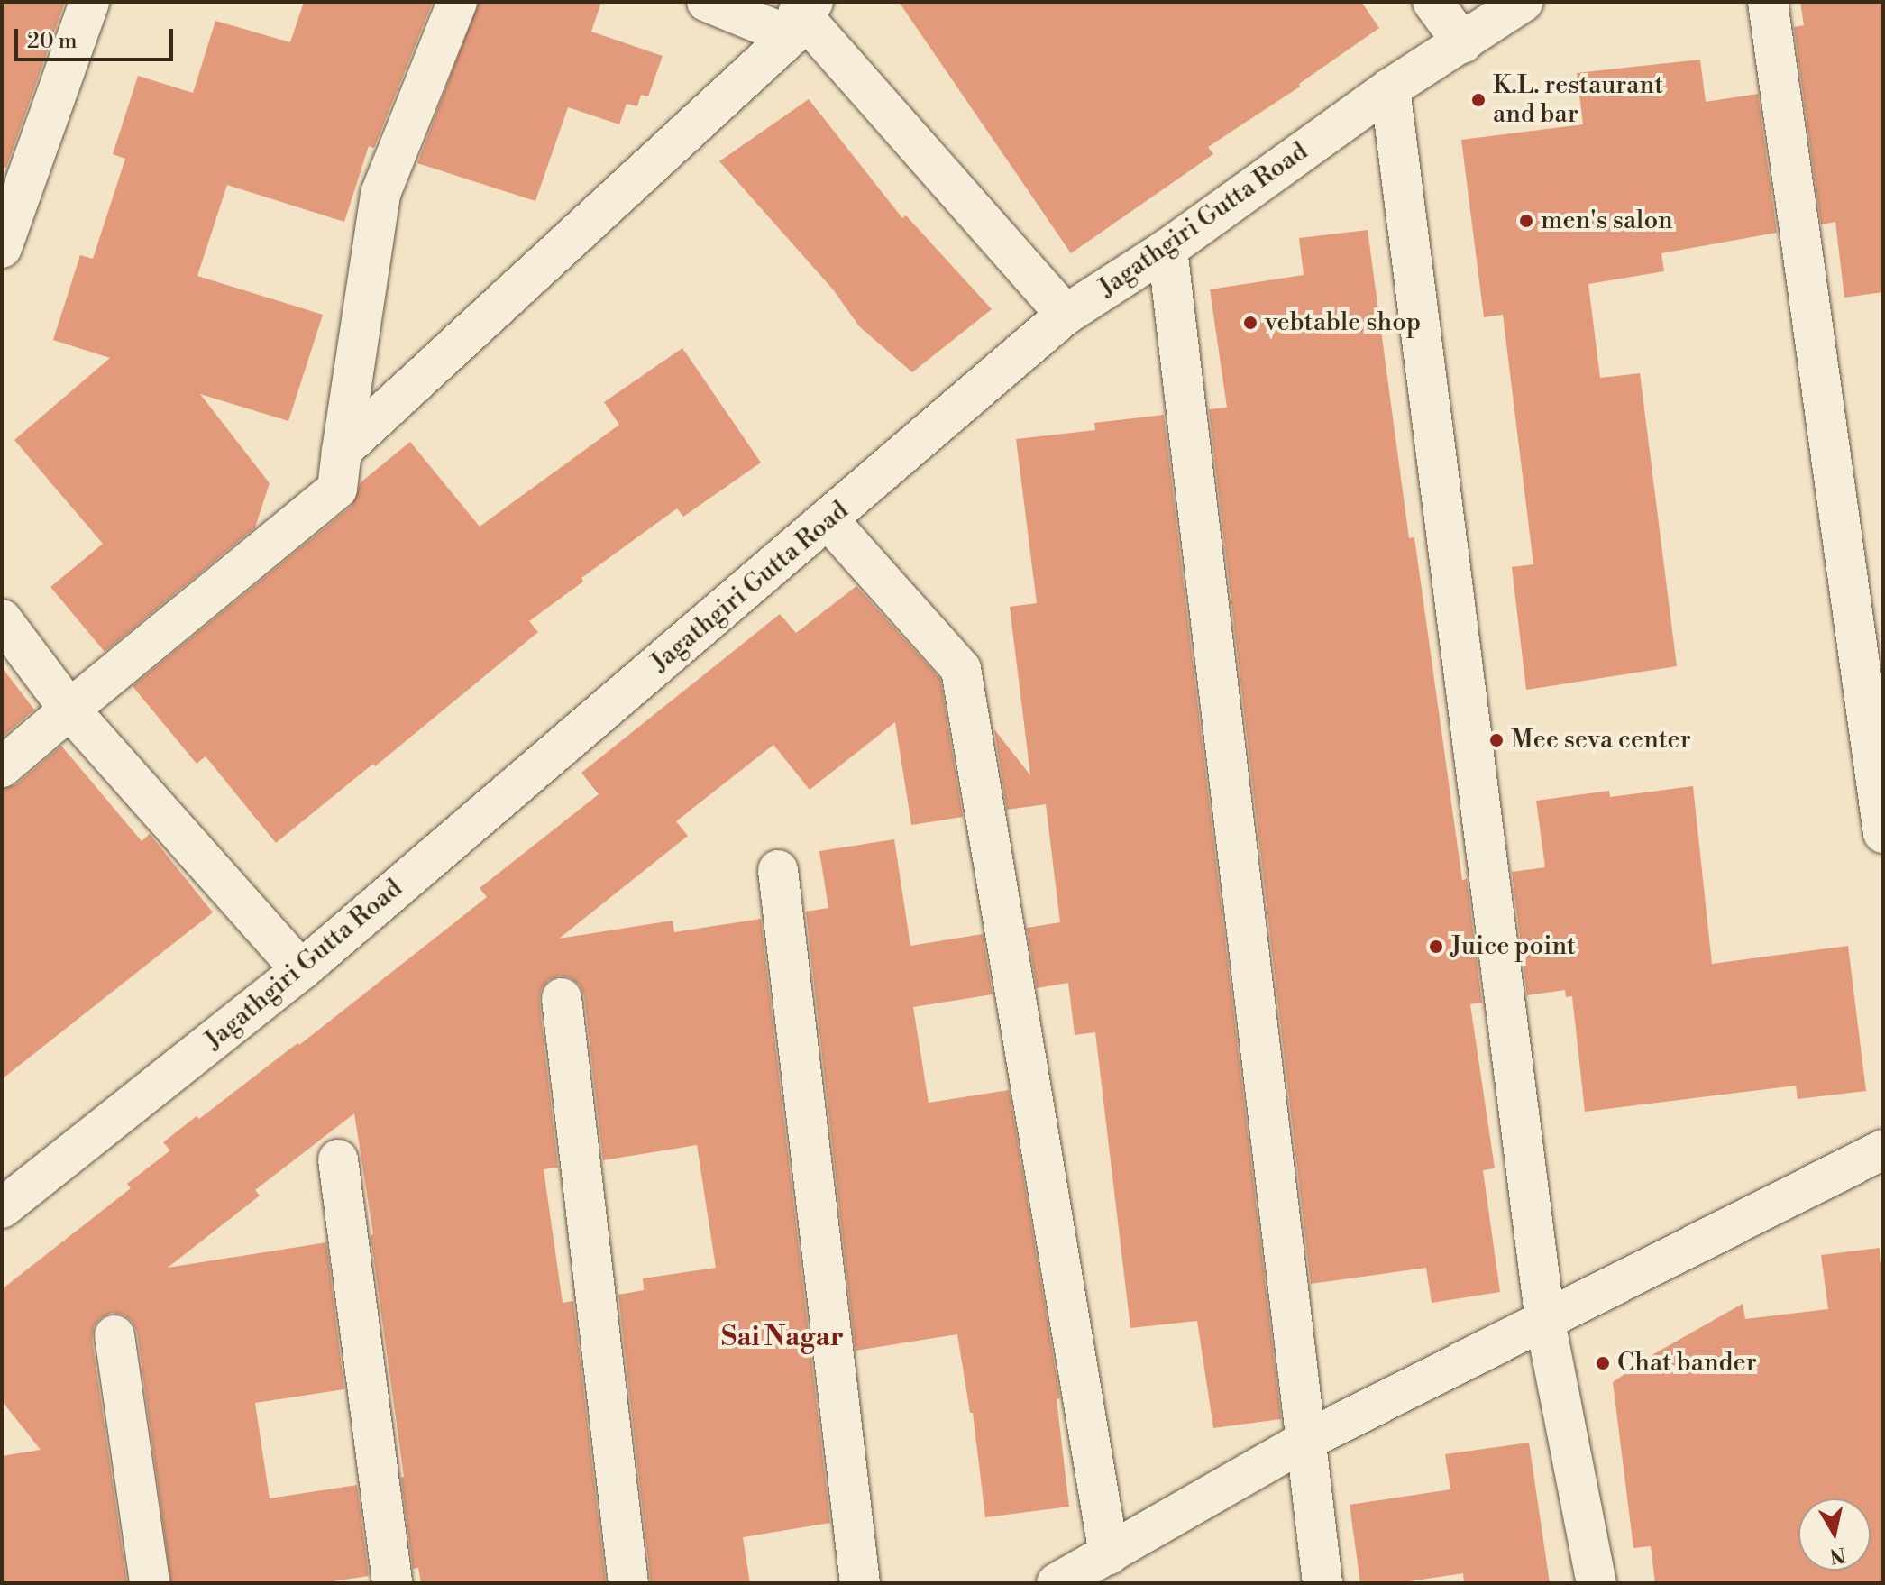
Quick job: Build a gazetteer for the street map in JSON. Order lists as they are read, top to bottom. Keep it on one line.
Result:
{"streets":{"street":["Jagathgiri Gutta Road"]},"districts":["Sai Nagar"],"places":["K.L. restaurant and bar","men's salon","vebtable shop","Mee seva center","Juice point","Chat bander"],"scale_bar":"20 m","north":"bottom"}
